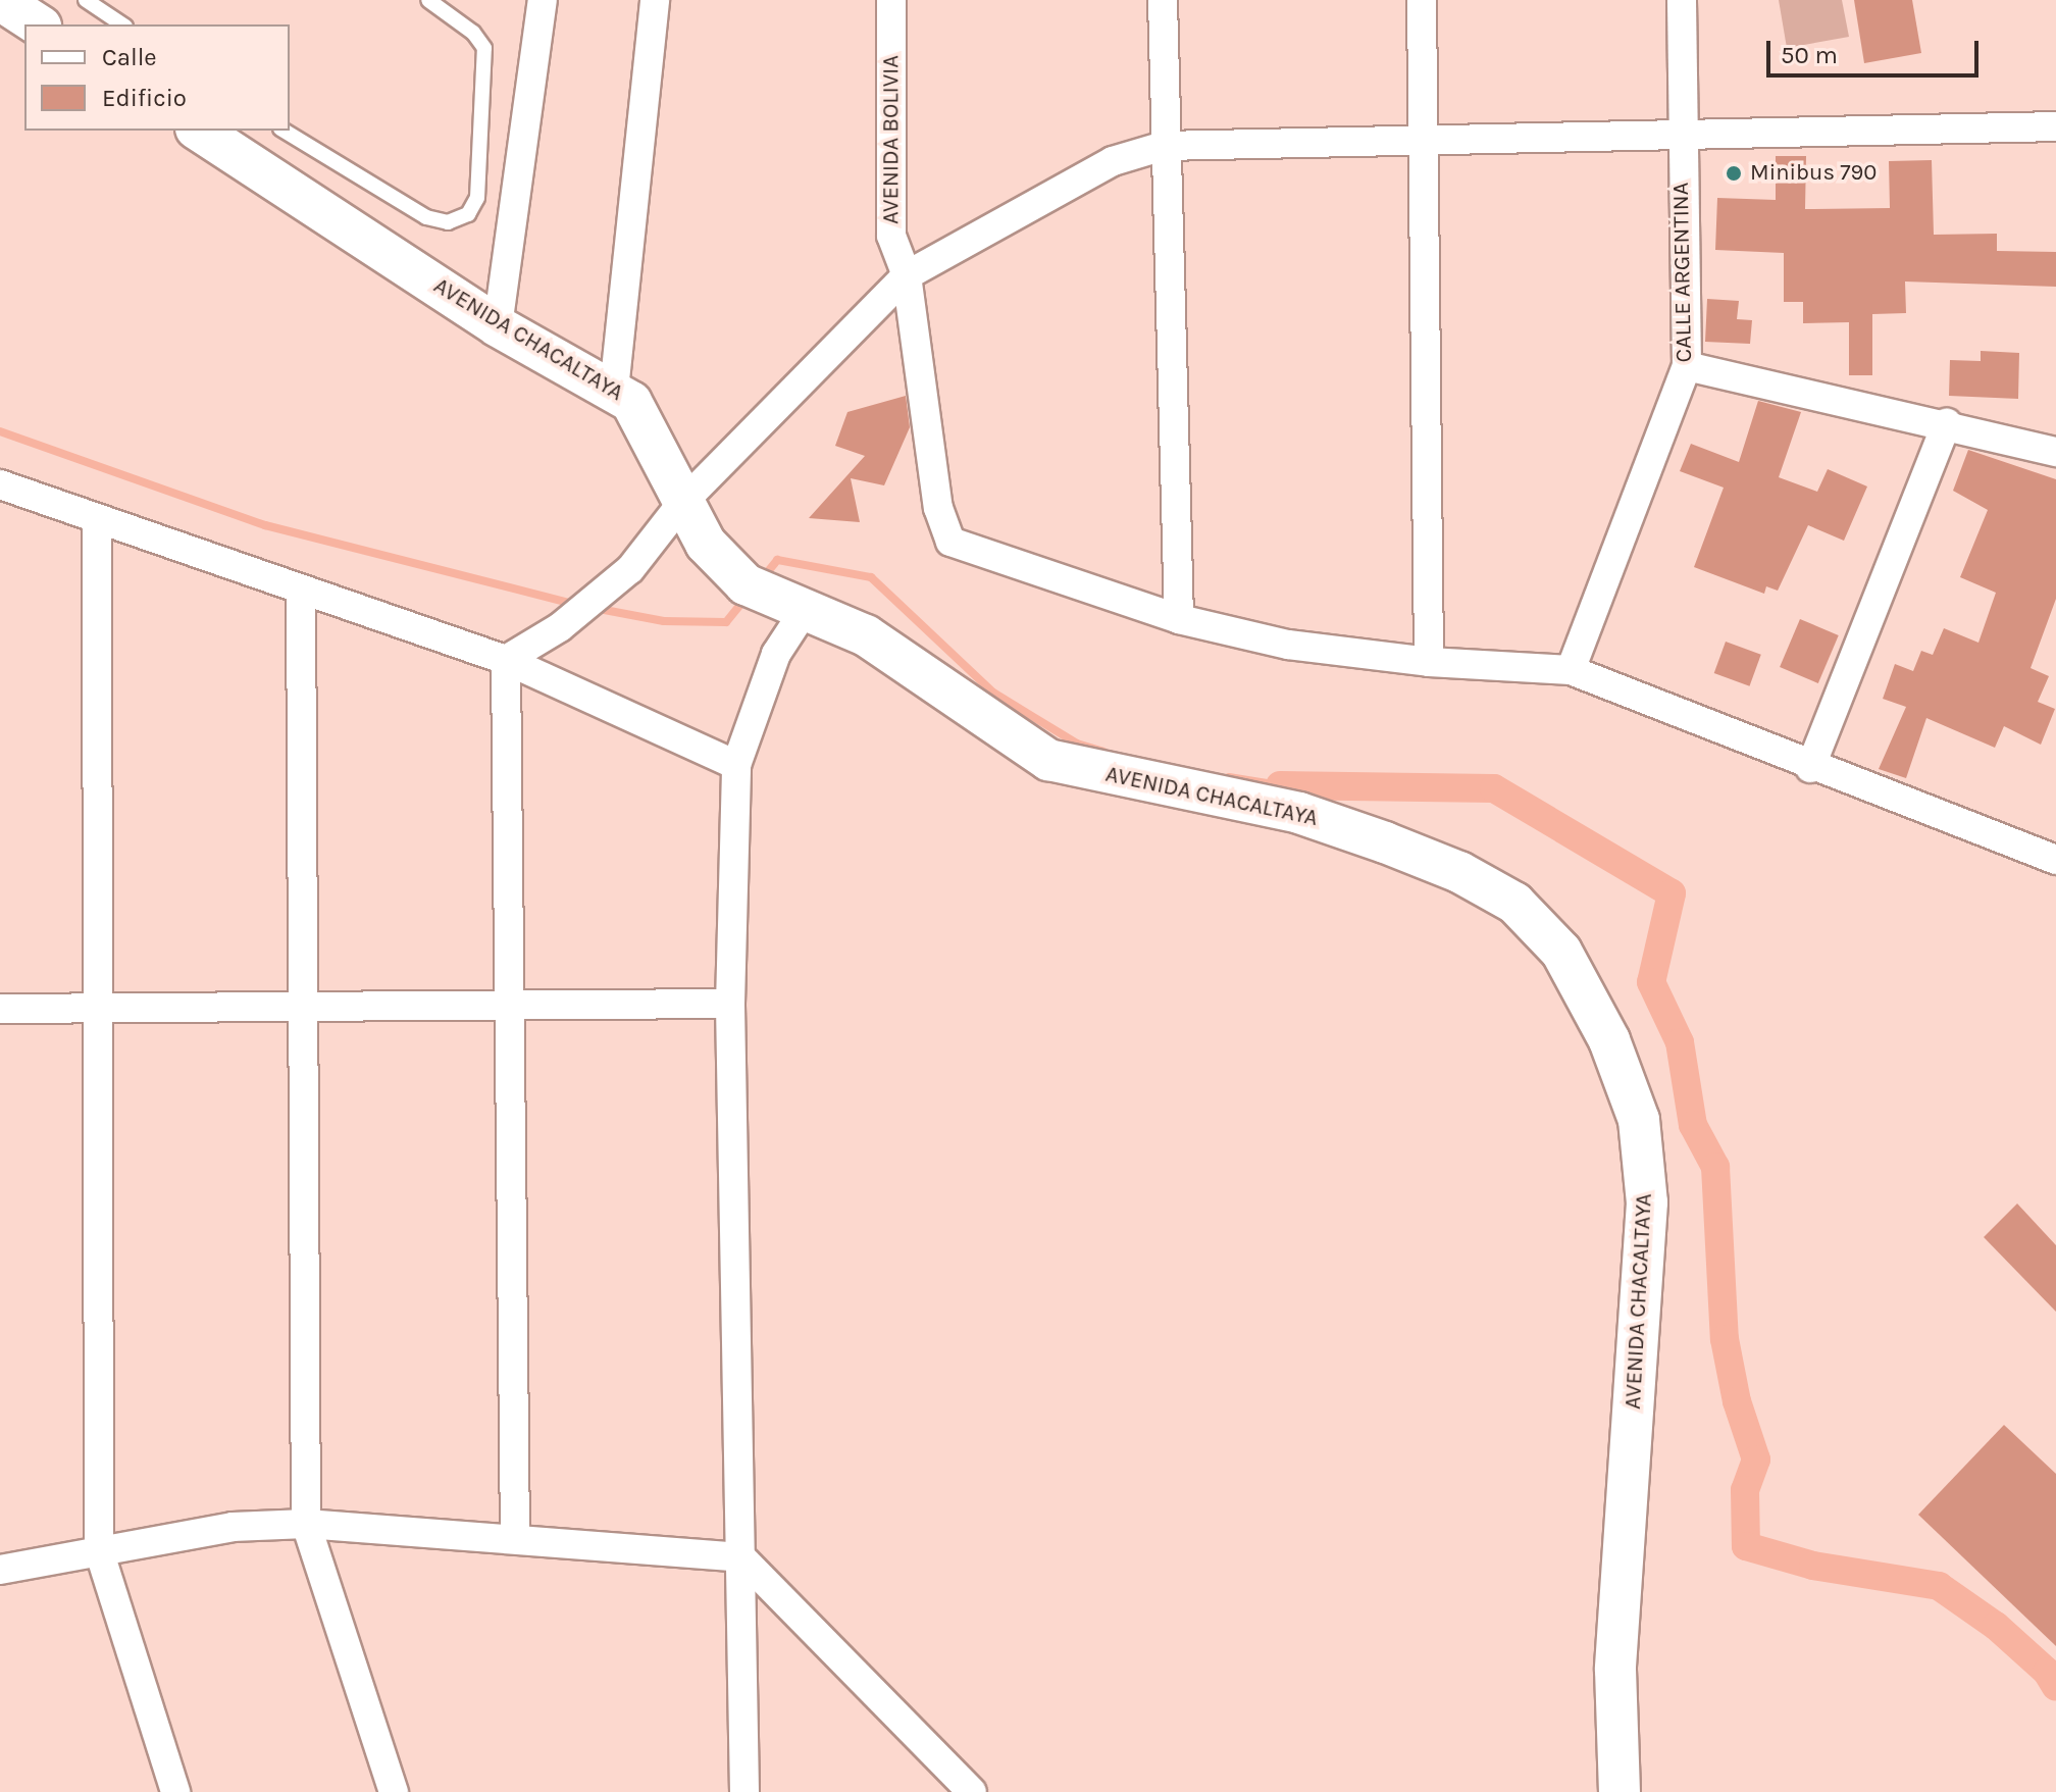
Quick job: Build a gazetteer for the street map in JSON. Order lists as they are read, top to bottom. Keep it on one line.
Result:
{"streets":{"street":["AVENIDA BOLIVIA","CALLE ARGENTINA","AVENIDA CHACALTAYA"]},"places":["Minibus 790"],"legend":["Calle","Edificio"],"scale_bar":"50 m"}
